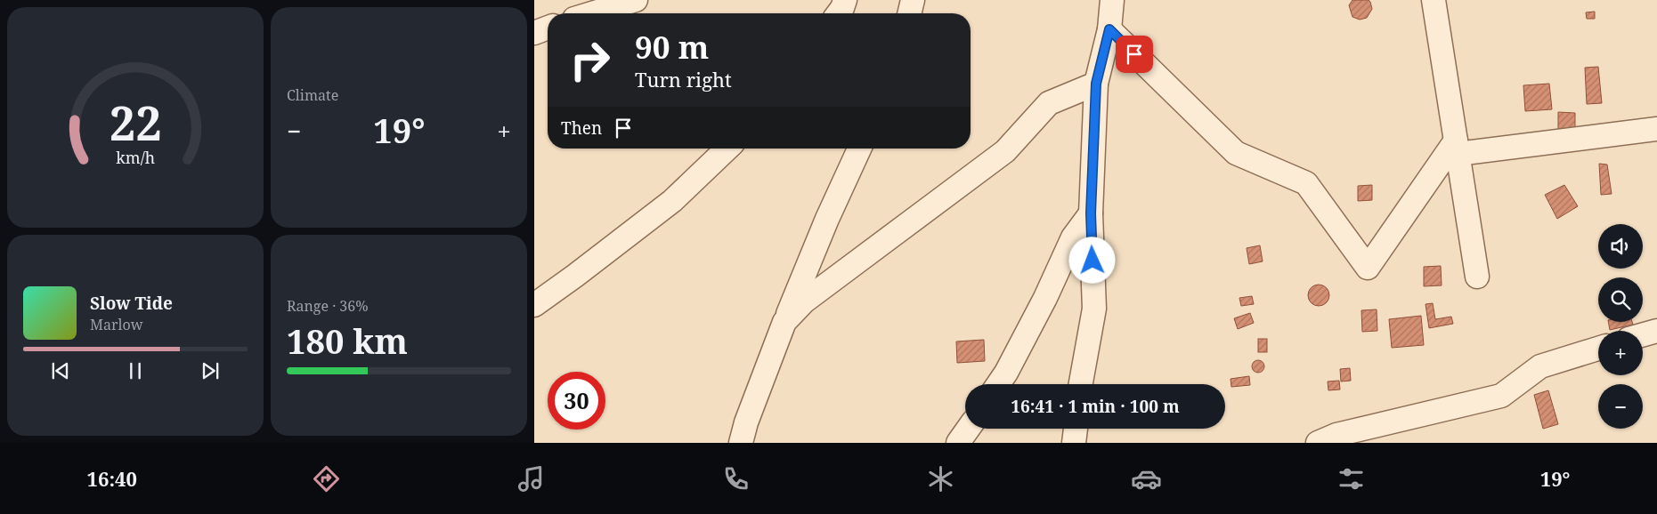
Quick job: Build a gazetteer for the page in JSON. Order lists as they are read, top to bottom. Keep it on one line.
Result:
{"page":{"tile":["Climate",["Range · 36%","180 km"]],"turn":["90 m","Turn right"],"then":"Then","heat":["−","19°","+"],"map_buttons":["+","−"],"song":["Slow Tide","Marlow"],"limit":"30","trip":"16:41 · 1 min · 100 m","tabs":["16:40","19°"],"gauge":["22","km/h"]}}
